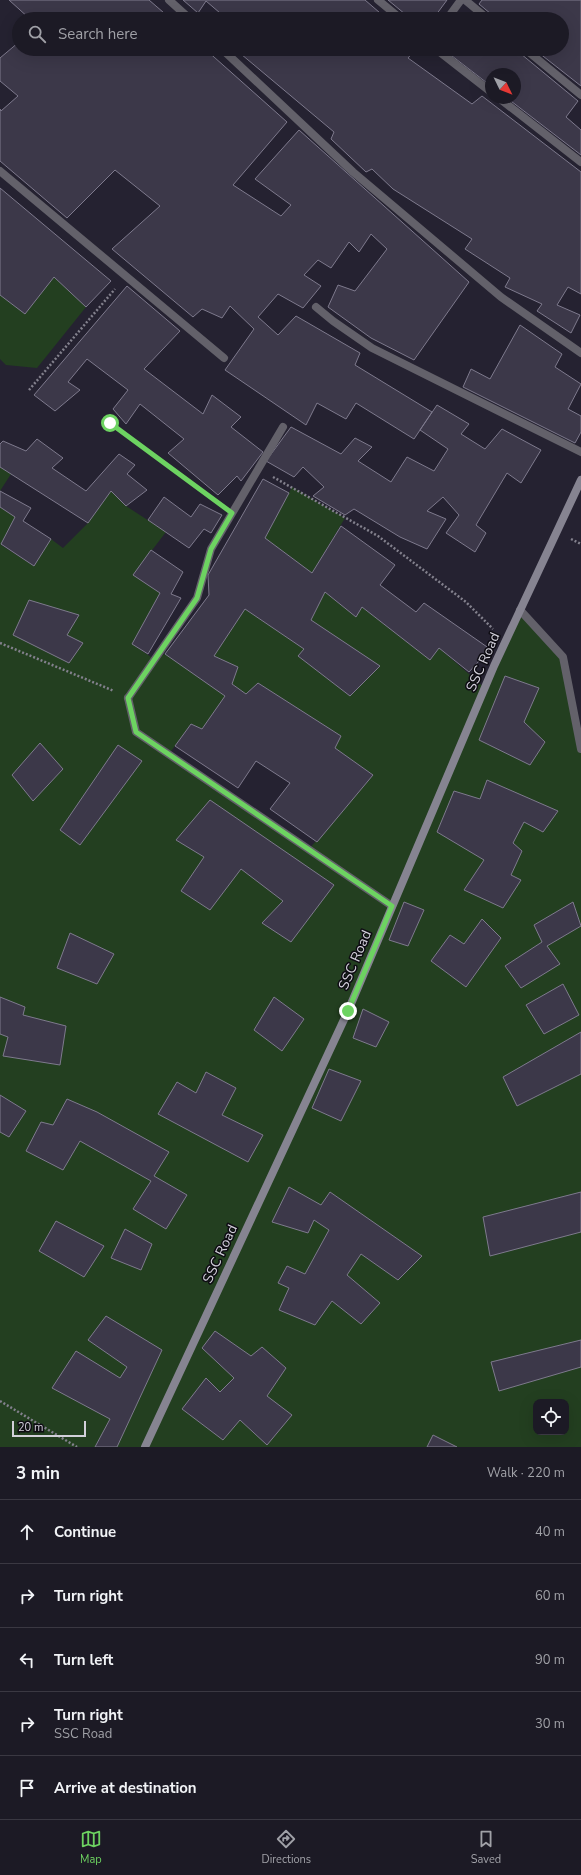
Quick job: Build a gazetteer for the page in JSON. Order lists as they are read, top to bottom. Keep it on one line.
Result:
{"streets":{"street":["SSC Road"]},"scale_bar":"20 m","north":"bottom right","page":{"search":"Search here","scale":"20 m","heading":["3 min","Walk · 220 m"],"list":[["Continue","40 m"],["Turn right","60 m"],["Turn left","90 m"],["Turn right","SSC Road","30 m"],"Arrive at destination"],"nav":["Map","Directions","Saved"]}}
